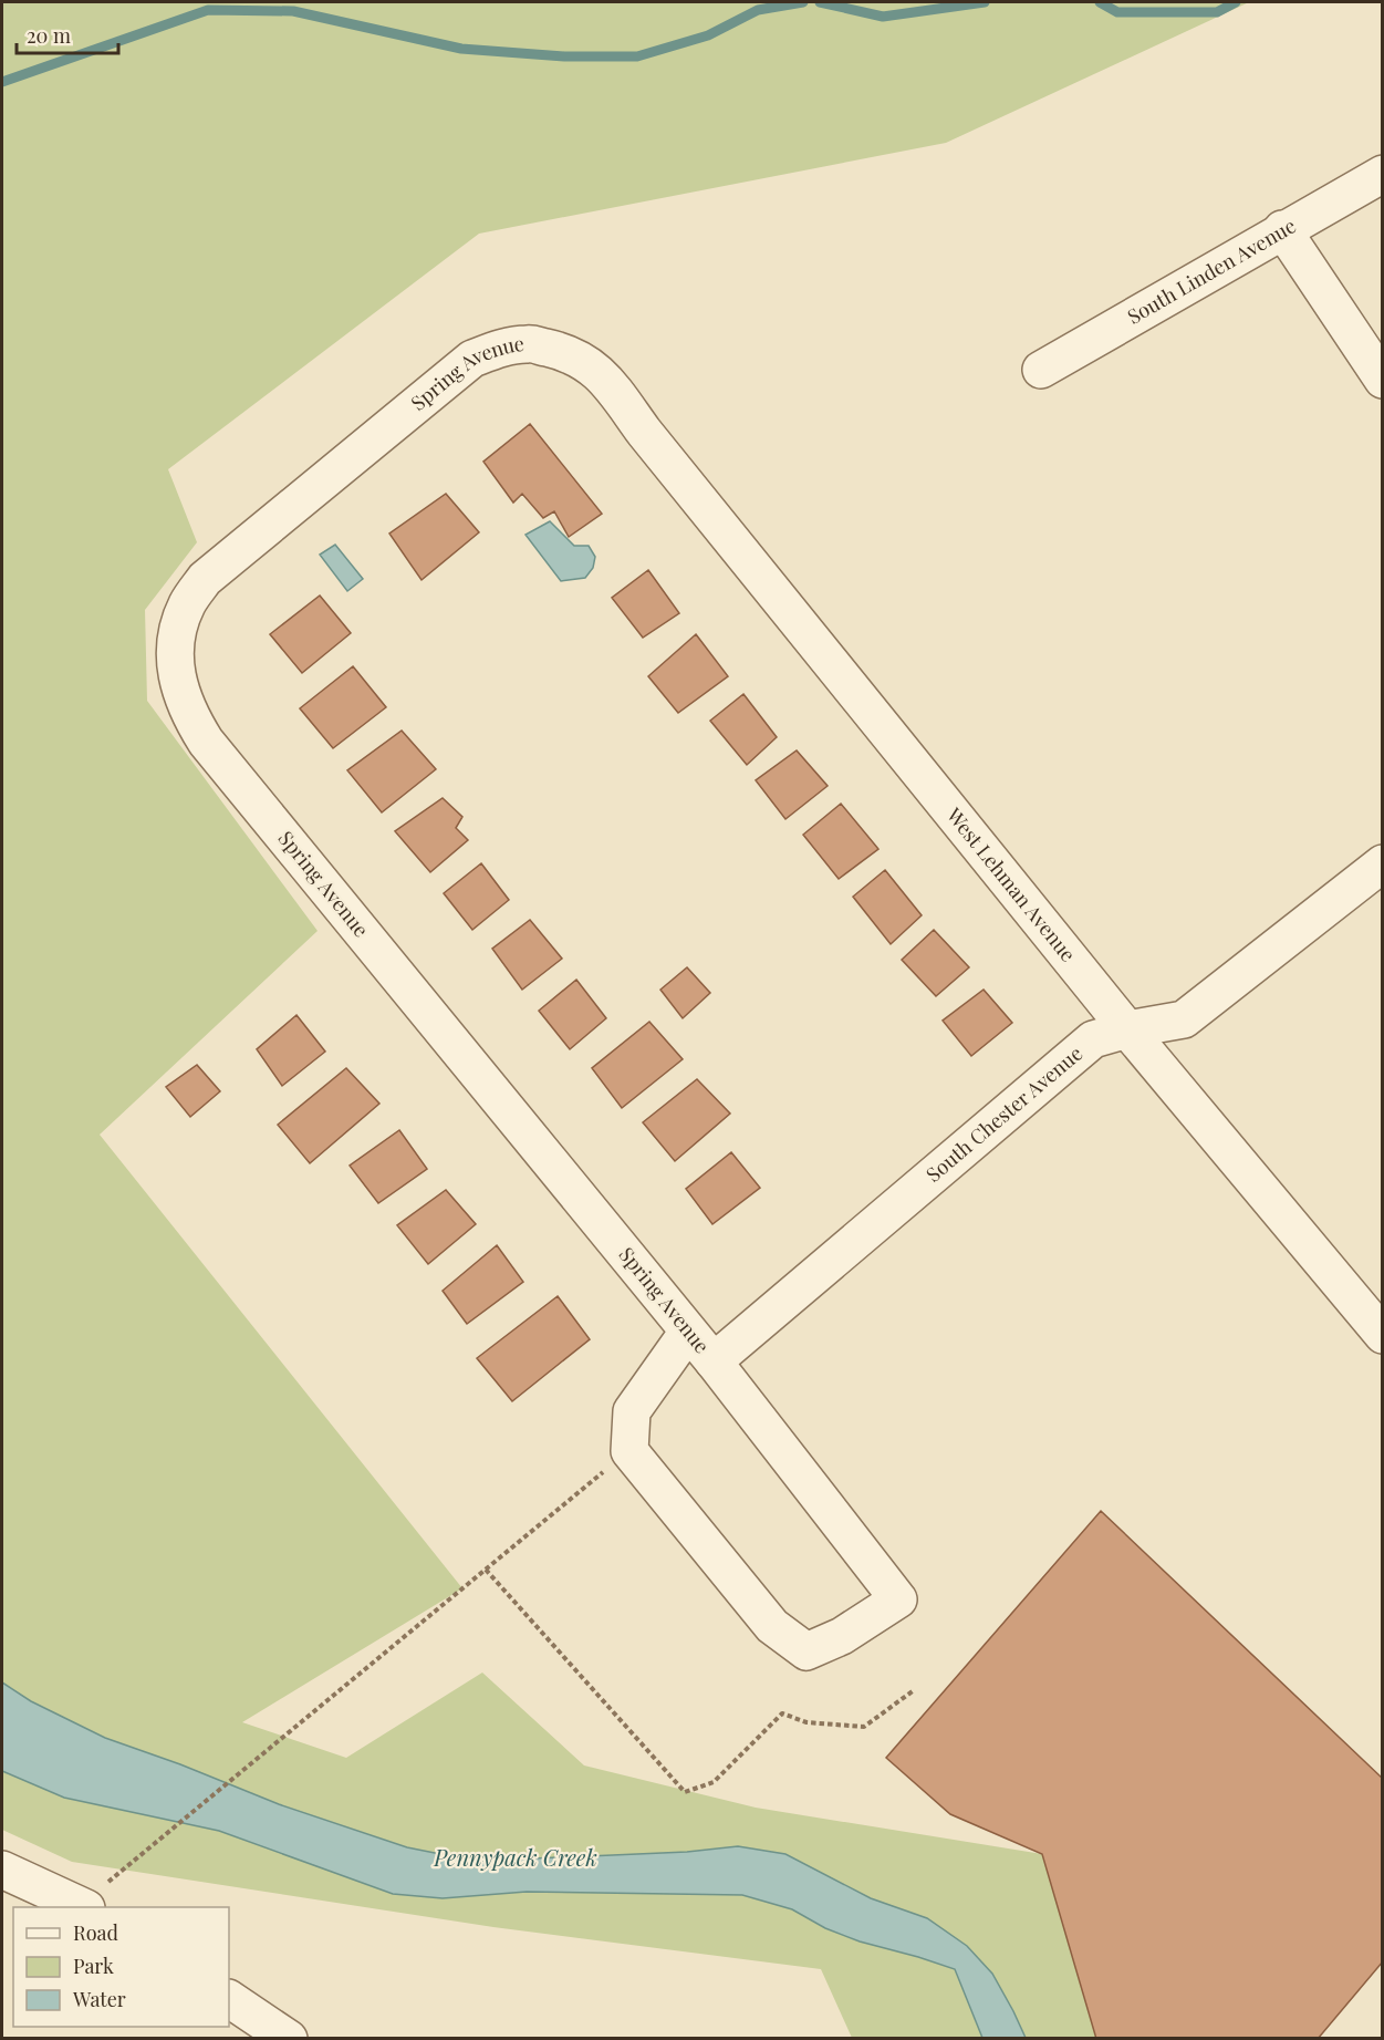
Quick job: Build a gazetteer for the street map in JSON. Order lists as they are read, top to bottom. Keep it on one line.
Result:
{"streets":{"street":["South Linden Avenue","Spring Avenue","West Lehman Avenue","South Chester Avenue"]},"crossings":[["Spring Avenue","West Lehman Avenue"],["Spring Avenue","South Chester Avenue"],["West Lehman Avenue","South Chester Avenue"]],"water":["Pennypack Creek"],"legend":["Road","Park","Water"],"scale_bar":"20 m"}
